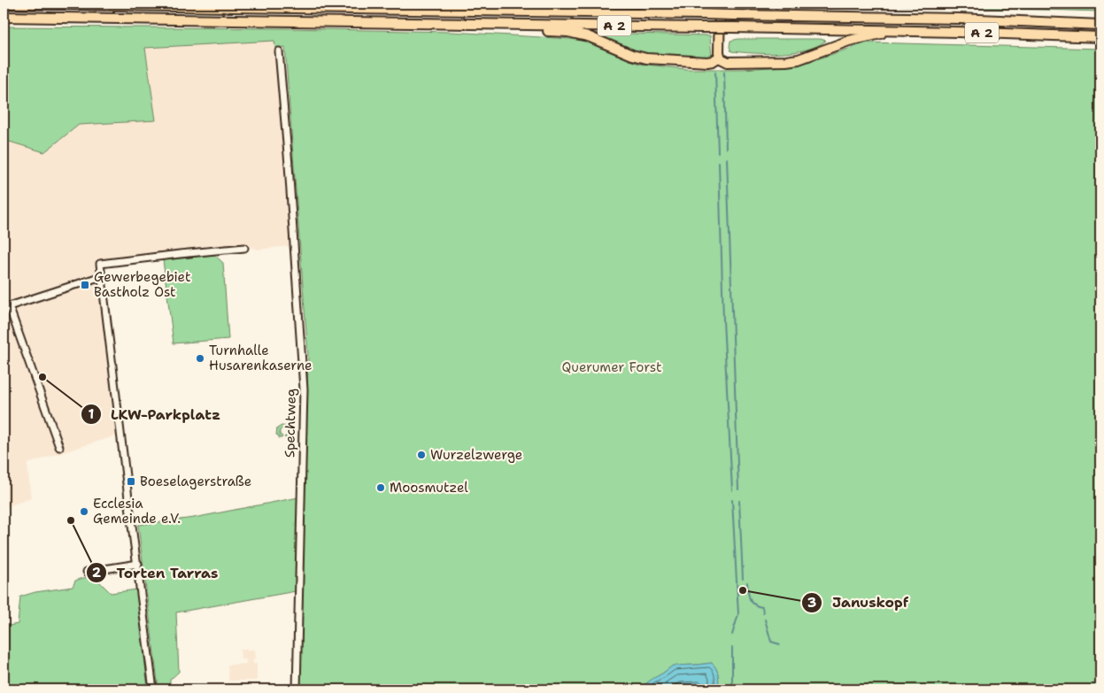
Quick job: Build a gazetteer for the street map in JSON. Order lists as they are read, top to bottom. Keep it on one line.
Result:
{"streets":{"highway":["A 2"],"street":["Spechtweg"]},"parks":["Querumer Forst"],"places":{"transit":["Gewerbegebiet Bastholz Ost","Boeselagerstraße"],"other":["Turnhalle Husarenkaserne","LKW-Parkplatz","Wurzelzwerge","Moosmutzel","Ecclesia Gemeinde e.V.","Torten Tarras","Januskopf"]}}
